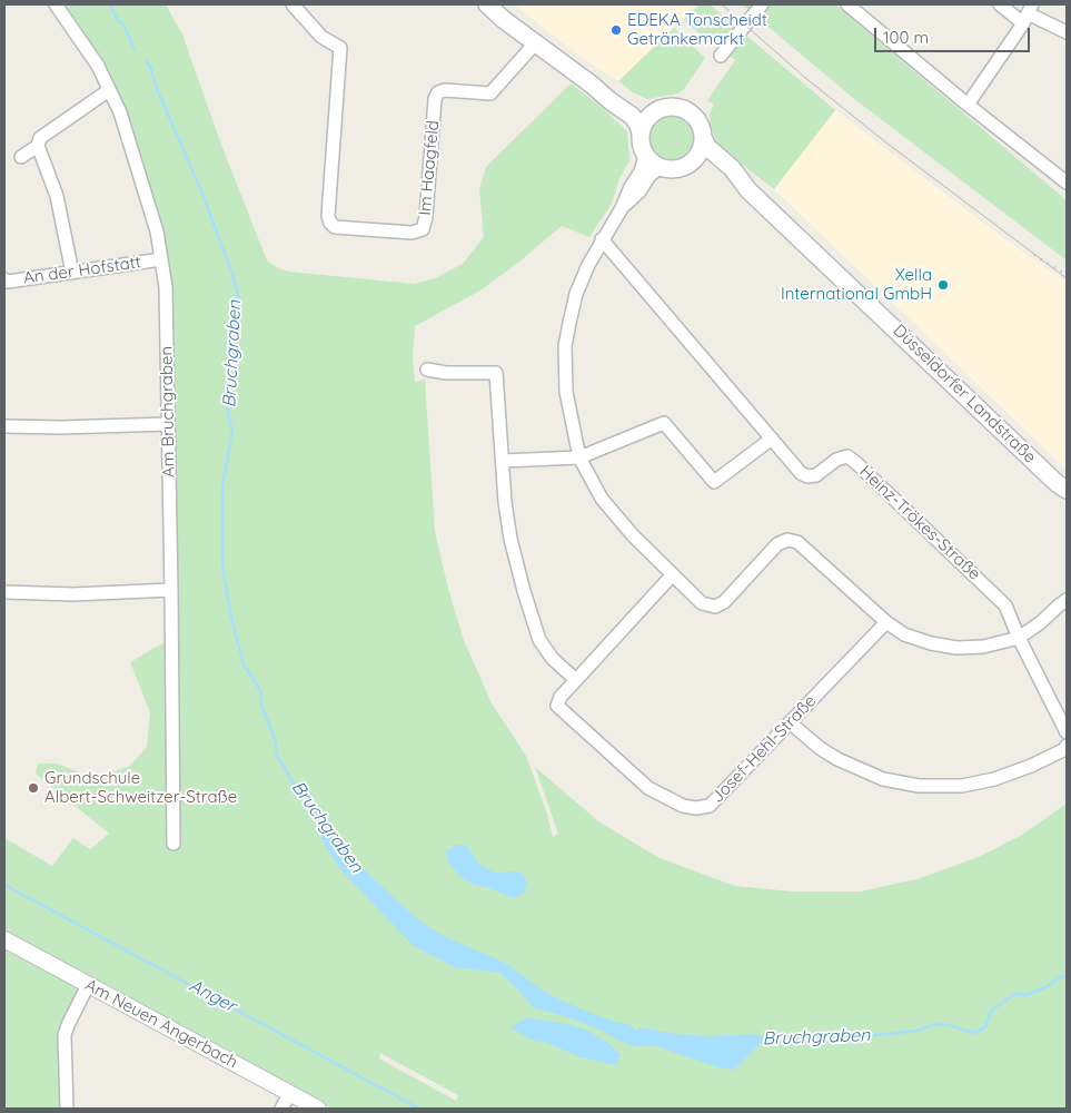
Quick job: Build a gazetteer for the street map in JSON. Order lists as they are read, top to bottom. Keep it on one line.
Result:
{"streets":{"main road":["Düsseldorfer Landstraße"],"street":["Im Haagfeld","An der Hofstatt","Am Bruchgraben","Heinz-Trökes-Straße","Josef-Hehl-Straße","Am Neuen Angerbach"]},"crossings":[["An der Hofstatt","Am Bruchgraben"]],"water":["Bruchgraben","Anger"],"places":["EDEKA Tonscheidt Getränkemarkt","Xella International GmbH","Grundschule Albert-Schweitzer-Straße"],"scale_bar":"100 m"}
